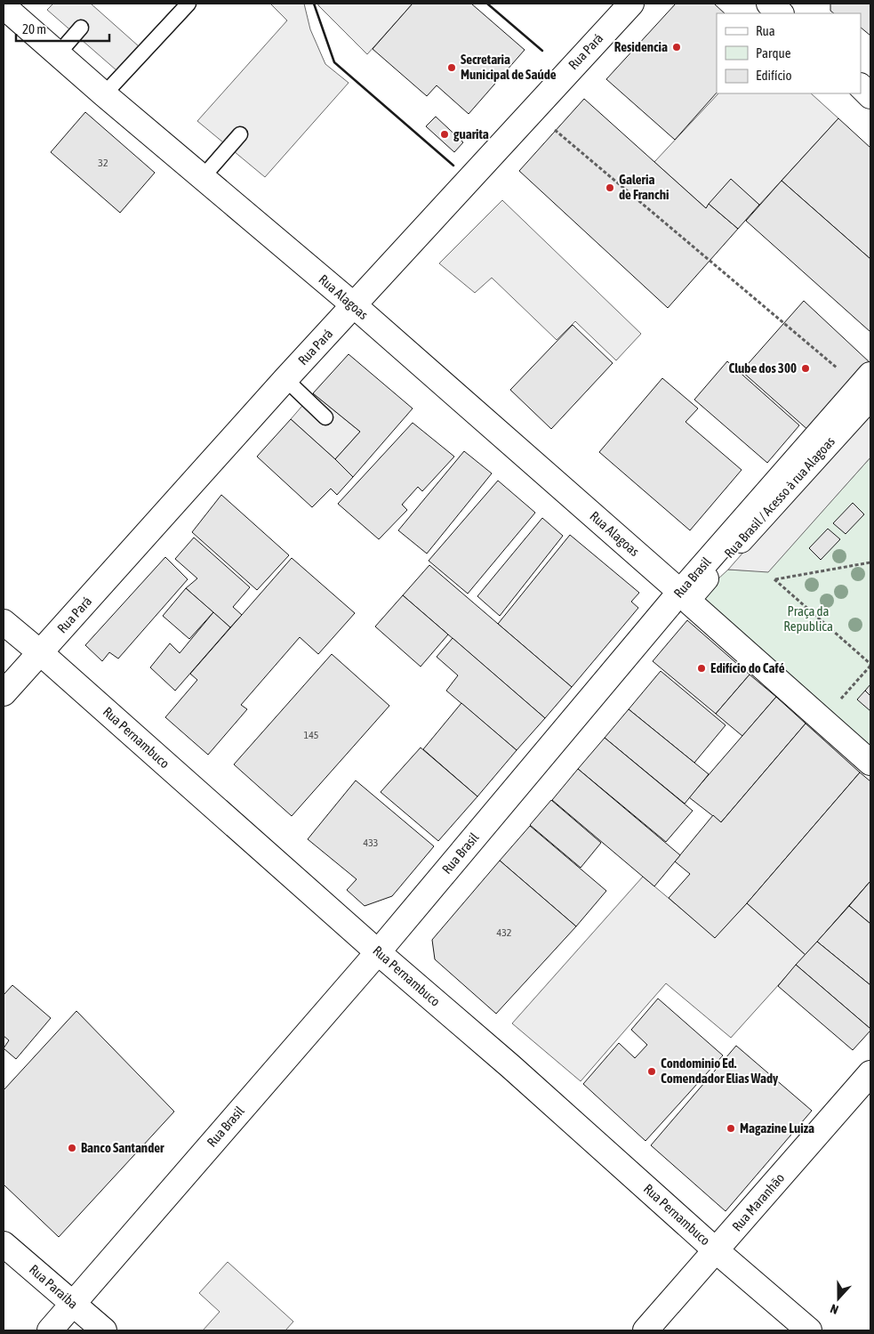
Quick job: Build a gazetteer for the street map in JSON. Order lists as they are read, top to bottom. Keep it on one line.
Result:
{"streets":{"street":["Rua Pará","Rua Alagoas","Rua Brasil","Rua Pernambuco","Rua Maranhão","Rua Paraiba"]},"crossings":[["Rua Pará","Rua Alagoas"],["Rua Pará","Rua Pernambuco"],["Rua Alagoas","Rua Brasil"],["Rua Brasil","Rua Pernambuco"],["Rua Brasil","Rua Paraiba"],["Rua Pernambuco","Rua Maranhão"]],"parks":["Praça da Republica"],"places":["Residencia","Secretaria Municipal de Saúde","guarita","Galeria de Franchi","Clube dos 300","Edifício do Café","Condominio Ed. Comendador Elias Wady","Magazine Luiza","Banco Santander"],"house_numbers":["32","145","433","432"],"legend":["Rua","Parque","Edifício"],"scale_bar":"20 m","north":"bottom"}
